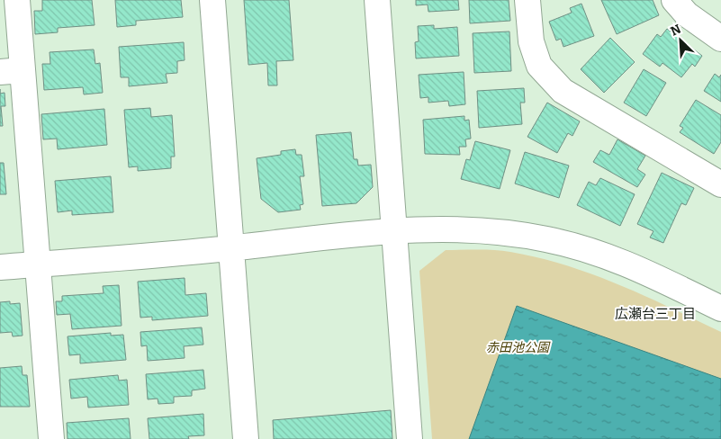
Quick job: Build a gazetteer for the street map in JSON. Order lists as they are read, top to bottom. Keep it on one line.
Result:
{"districts":["広瀬台三丁目"],"parks":["赤田池公園"],"north":"top left"}
